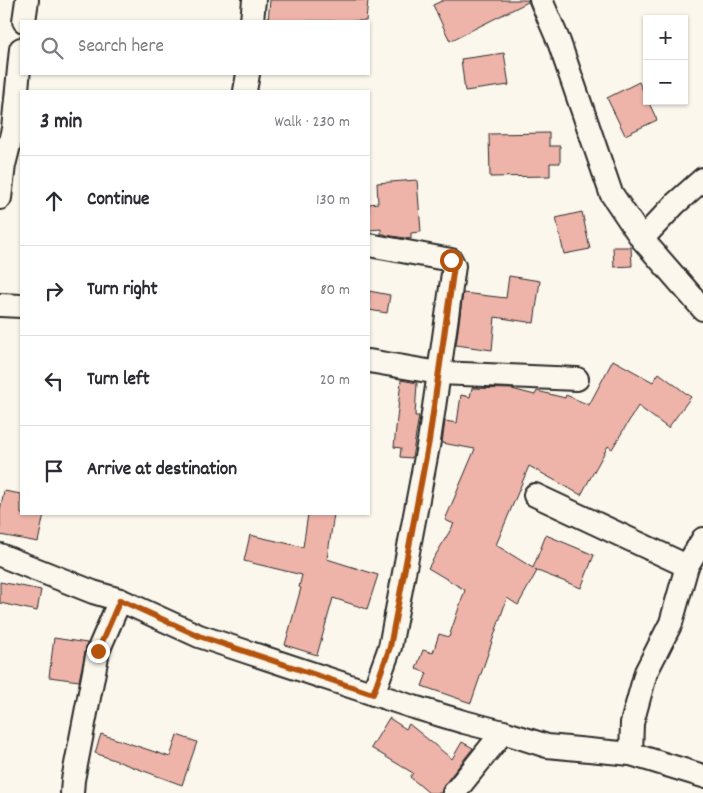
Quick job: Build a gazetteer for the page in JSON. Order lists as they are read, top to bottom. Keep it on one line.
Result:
{"page":{"map_buttons":["+","−"],"search":"Search here","heading":["3 min","Walk · 230 m"],"list":[["Continue","130 m"],["Turn right","80 m"],["Turn left","20 m"],"Arrive at destination"]}}
